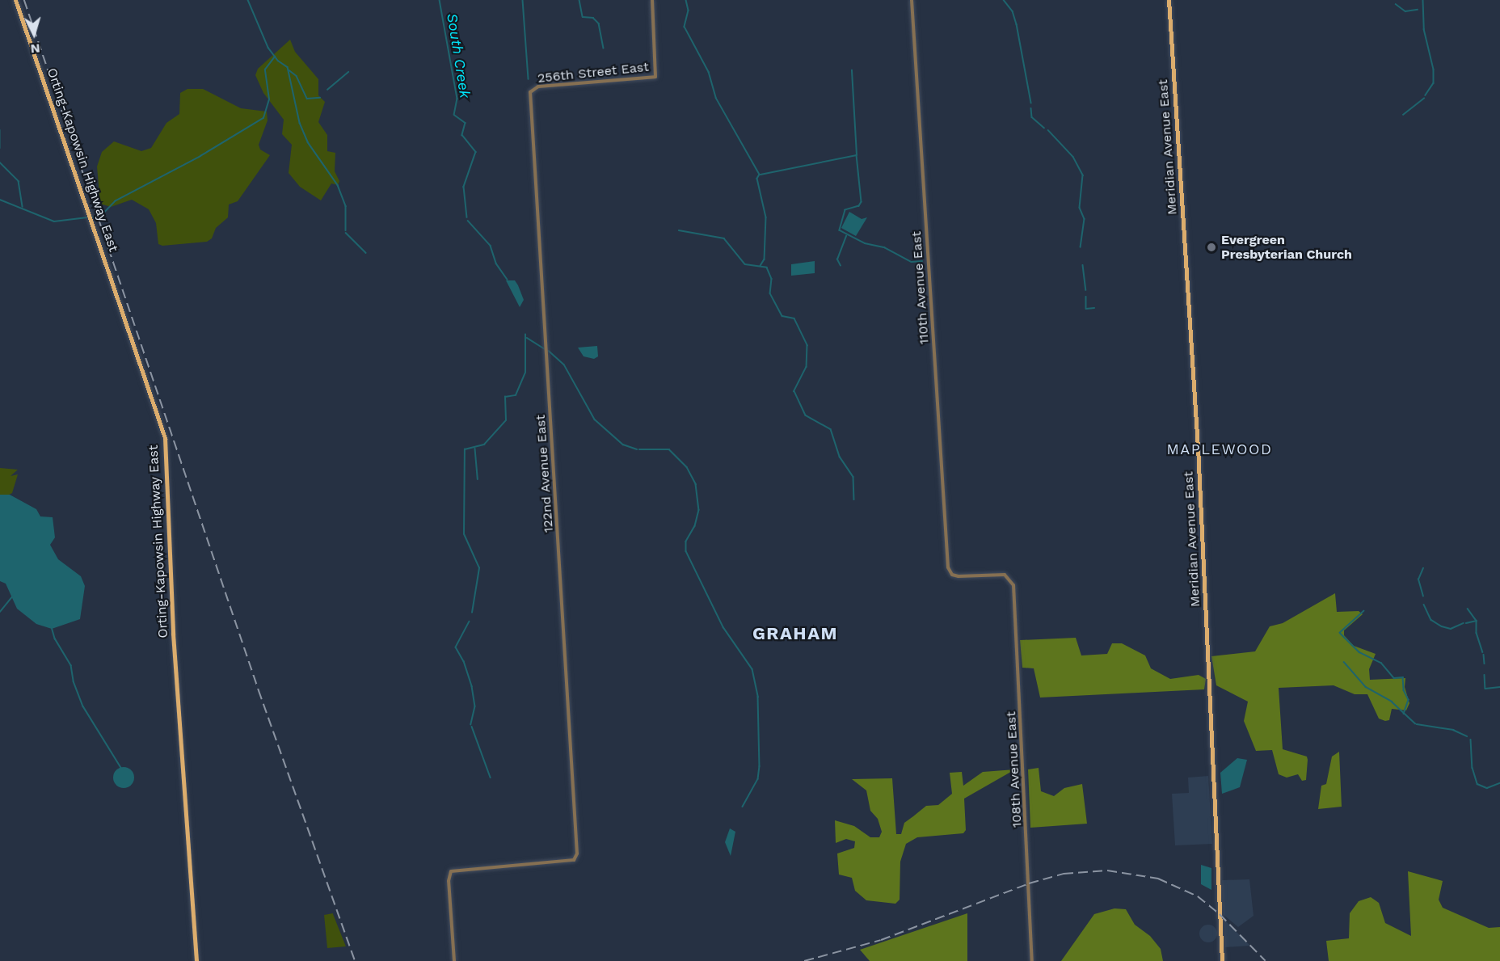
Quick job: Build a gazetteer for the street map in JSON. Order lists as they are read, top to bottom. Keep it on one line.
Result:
{"streets":{"main road":["Meridian Avenue East","Orting-Kapowsin Highway East"],"street":["256th Street East","110th Avenue East","122nd Avenue East","108th Avenue East"]},"crossings":[["256th Street East","122nd Avenue East"],["110th Avenue East","108th Avenue East"]],"districts":["MAPLEWOOD","GRAHAM"],"water":["South Creek"],"places":["Evergreen Presbyterian Church"],"north":"bottom"}
